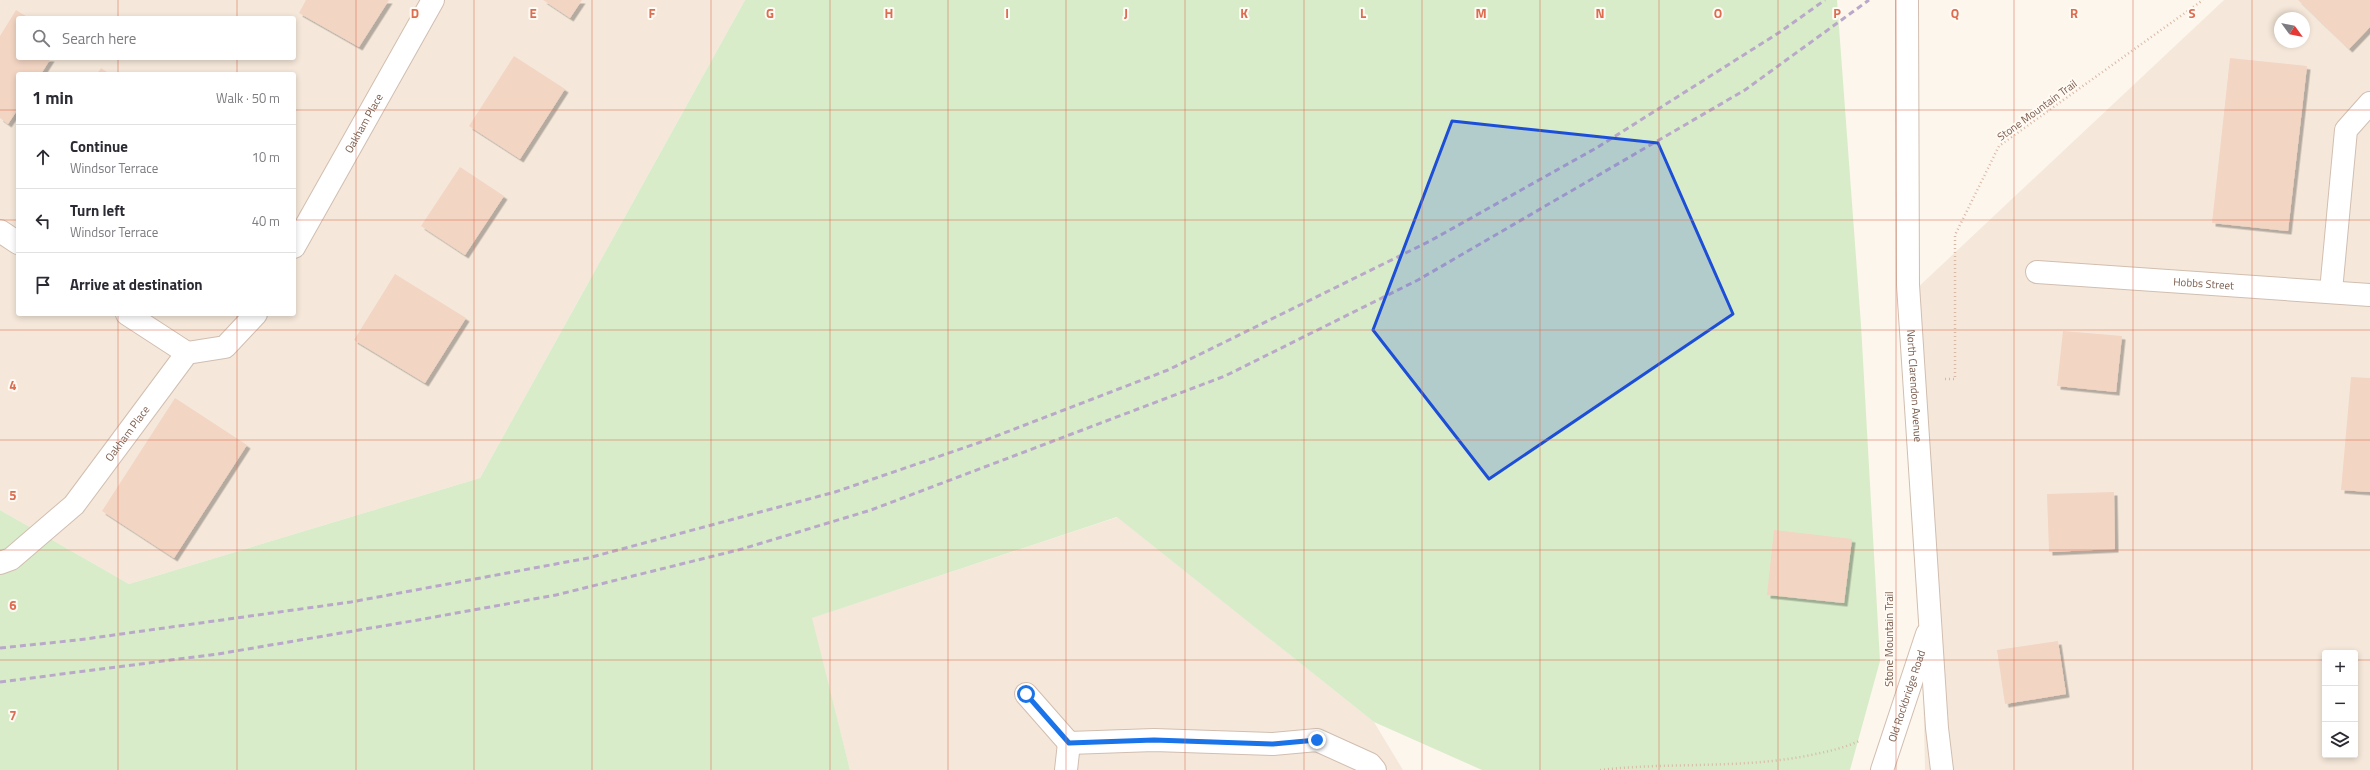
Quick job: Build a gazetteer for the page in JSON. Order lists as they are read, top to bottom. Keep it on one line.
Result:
{"streets":{"street":["Oakham Place","Hobbs Street","North Clarendon Avenue","Old Rockbridge Road"],"path":["Stone Mountain Trail"]},"crossings":[["North Clarendon Avenue","Old Rockbridge Road"]],"north":"bottom right","page":{"search":"Search here","heading":["1 min","Walk · 50 m"],"list":[["Continue","Windsor Terrace","10 m"],["Turn left","Windsor Terrace","40 m"],"Arrive at destination"],"map_buttons":["+","−"]},"grid":{"columns":["D","E","F","G","H","I","J","K","L","M","N","O","P","Q","R","S"],"rows":["4","5","6","7"]}}
